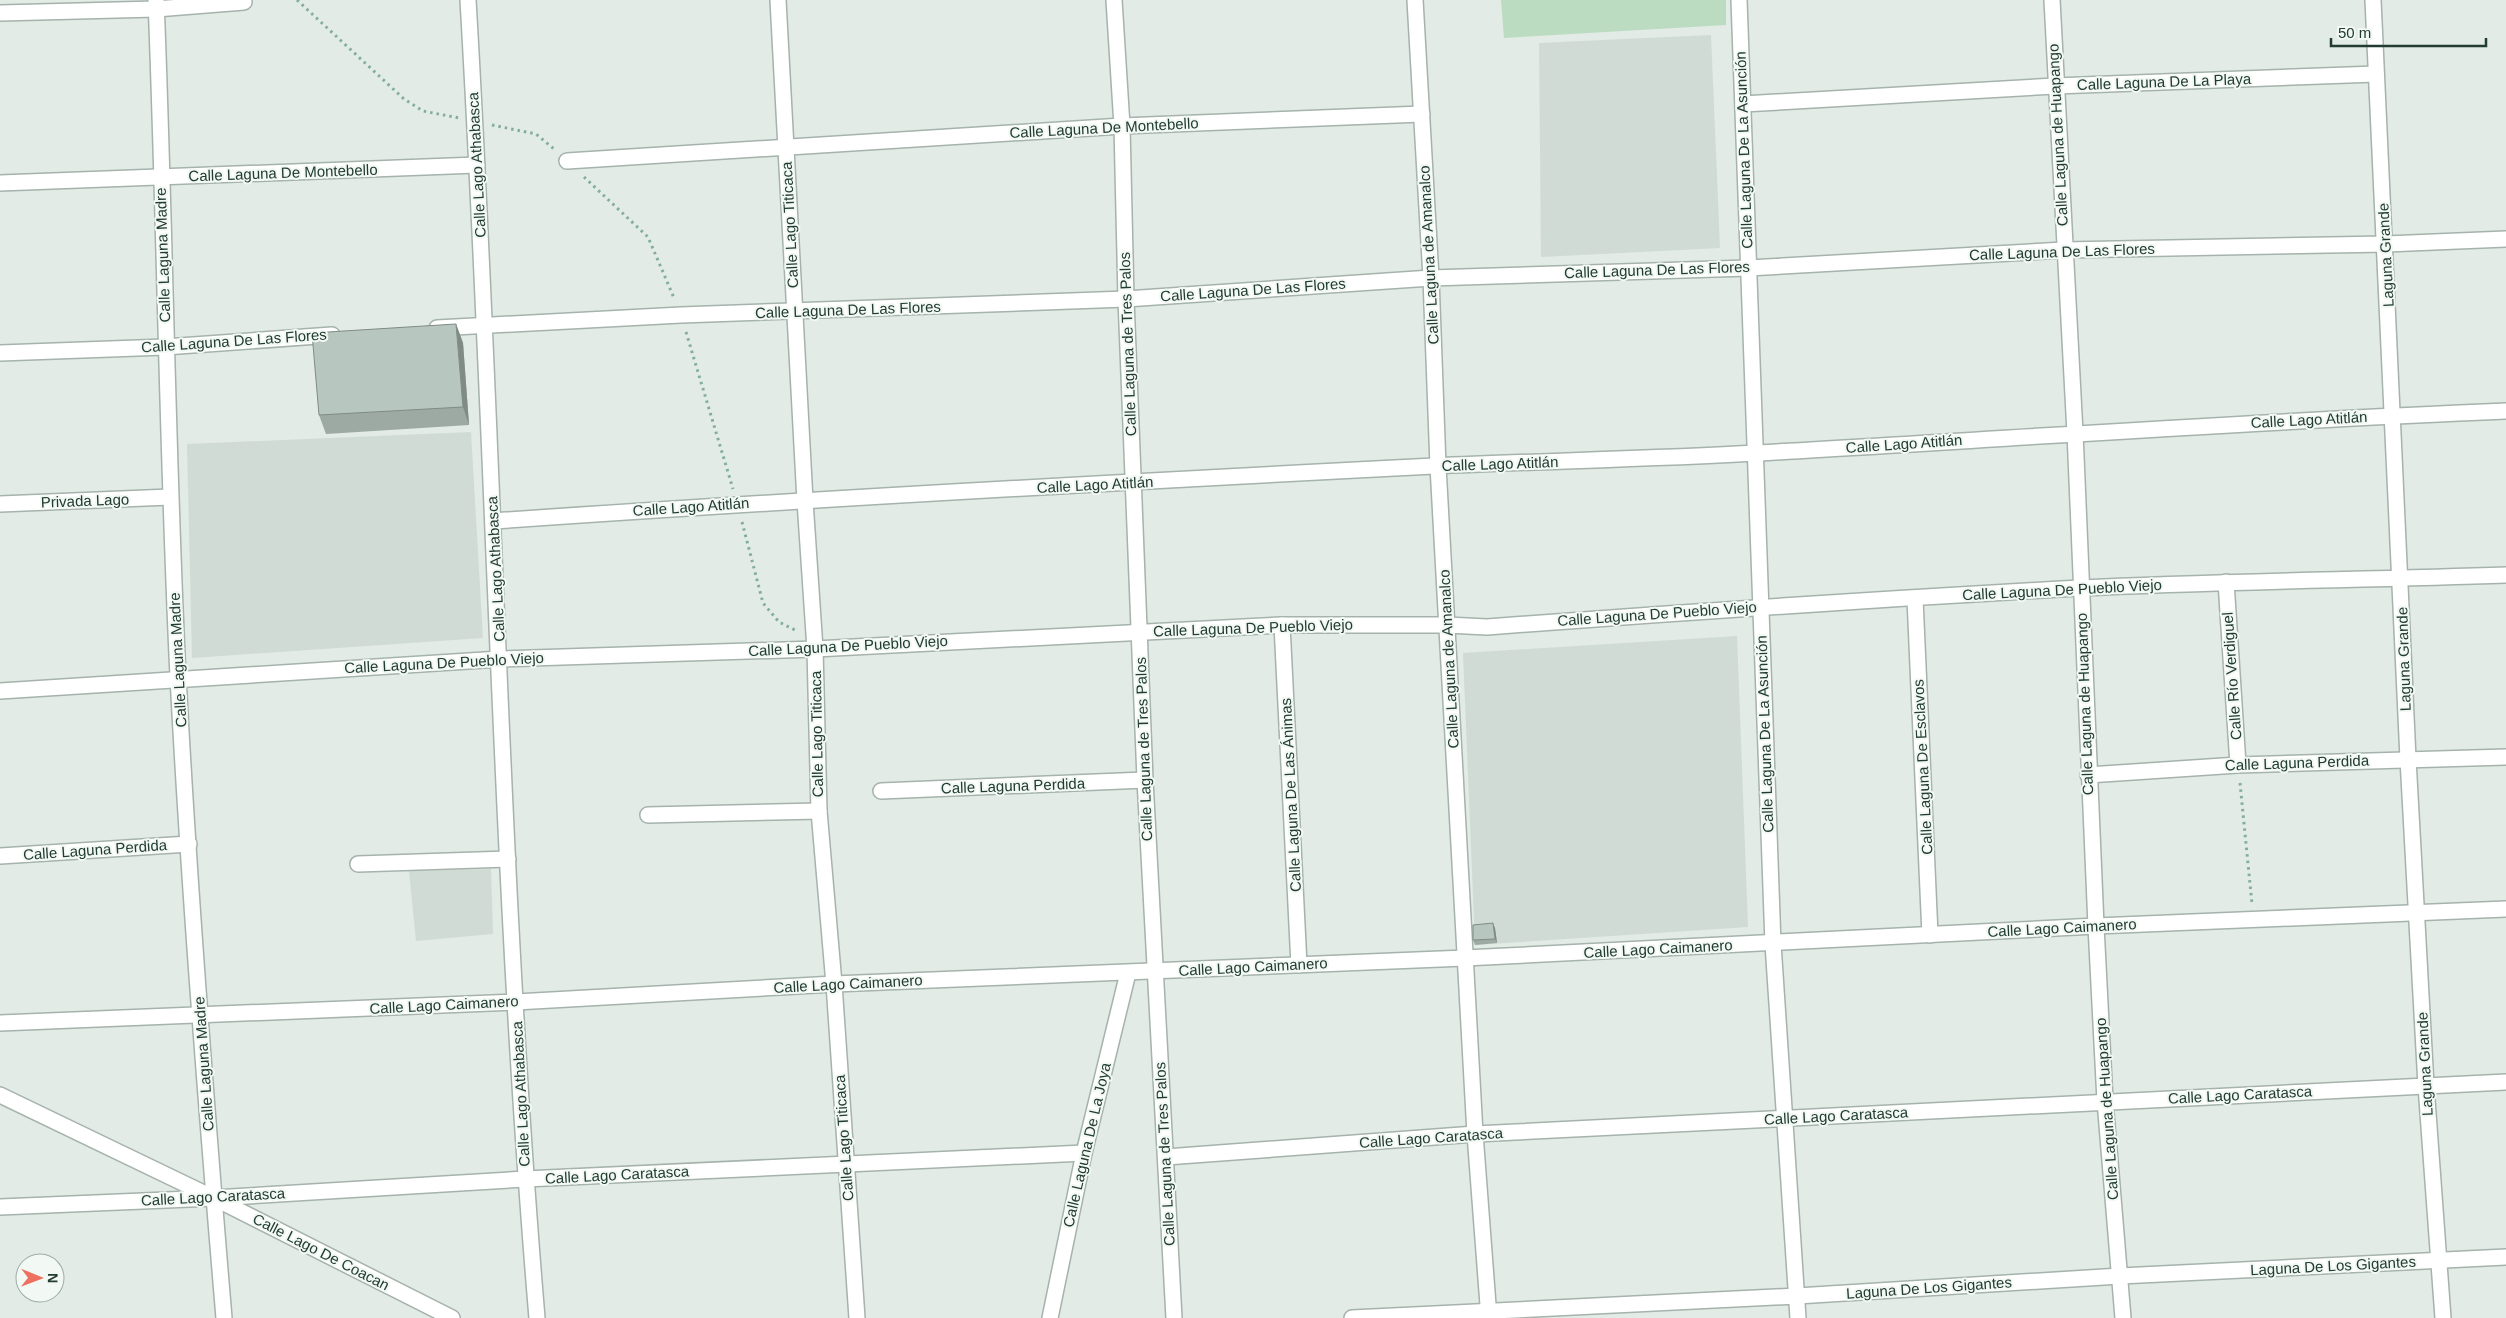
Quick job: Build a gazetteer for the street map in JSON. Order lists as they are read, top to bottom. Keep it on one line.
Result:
{"streets":{"street":["Calle Laguna De La Playa","Calle Laguna De Montebello","Calle Laguna de Huapango","Calle Laguna De La Asunción","Calle Lago Athabasca","Calle Lago Titicaca","Calle Laguna De Las Flores","Calle Laguna Madre","Calle Laguna de Amanalco","Laguna Grande","Calle Laguna de Tres Palos","Calle Lago Atitlán","Privada Lago","Calle Laguna De Pueblo Viejo","Calle Río Verdiguel","Calle Laguna Perdida","Calle Laguna De Esclavos","Calle Laguna De Las Ánimas","Calle Lago Caimanero","Calle Lago Caratasca","Calle Laguna De La Joya","Calle Lago De Coacan","Laguna De Los Gigantes"]},"crossings":[["Calle Laguna De La Playa","Calle Laguna de Huapango"],["Calle Laguna De La Playa","Calle Laguna De La Asunción"],["Calle Laguna De La Playa","Laguna Grande"],["Calle Laguna De Montebello","Calle Lago Athabasca"],["Calle Laguna De Montebello","Calle Lago Titicaca"],["Calle Laguna De Montebello","Calle Laguna Madre"],["Calle Laguna De Montebello","Calle Laguna de Amanalco"],["Calle Laguna De Montebello","Calle Laguna de Tres Palos"],["Calle Laguna de Huapango","Calle Laguna De Las Flores"],["Calle Laguna de Huapango","Calle Lago Atitlán"],["Calle Laguna de Huapango","Calle Laguna De Pueblo Viejo"],["Calle Laguna de Huapango","Calle Laguna Perdida"],["Calle Laguna de Huapango","Calle Lago Caimanero"],["Calle Laguna de Huapango","Calle Lago Caratasca"],["Calle Laguna de Huapango","Laguna De Los Gigantes"],["Calle Laguna De La Asunción","Calle Laguna De Las Flores"],["Calle Laguna De La Asunción","Calle Lago Atitlán"],["Calle Laguna De La Asunción","Calle Laguna De Pueblo Viejo"],["Calle Laguna De La Asunción","Calle Lago Caimanero"],["Calle Laguna De La Asunción","Calle Lago Caratasca"],["Calle Laguna De La Asunción","Laguna De Los Gigantes"],["Calle Lago Athabasca","Calle Laguna De Las Flores"],["Calle Lago Athabasca","Calle Lago Atitlán"],["Calle Lago Athabasca","Calle Laguna De Pueblo Viejo"],["Calle Lago Athabasca","Calle Lago Caimanero"],["Calle Lago Athabasca","Calle Lago Caratasca"],["Calle Lago Titicaca","Calle Laguna De Las Flores"],["Calle Lago Titicaca","Calle Lago Atitlán"],["Calle Lago Titicaca","Calle Laguna De Pueblo Viejo"],["Calle Lago Titicaca","Calle Lago Caimanero"],["Calle Lago Titicaca","Calle Lago Caratasca"],["Calle Laguna De Las Flores","Calle Laguna Madre"],["Calle Laguna De Las Flores","Calle Laguna de Amanalco"],["Calle Laguna De Las Flores","Laguna Grande"],["Calle Laguna De Las Flores","Calle Laguna de Tres Palos"],["Calle Laguna Madre","Privada Lago"],["Calle Laguna Madre","Calle Laguna De Pueblo Viejo"],["Calle Laguna Madre","Calle Laguna Perdida"],["Calle Laguna Madre","Calle Lago Caimanero"],["Calle Laguna Madre","Calle Lago Caratasca"],["Calle Laguna Madre","Calle Lago De Coacan"],["Calle Laguna de Amanalco","Calle Lago Atitlán"],["Calle Laguna de Amanalco","Calle Laguna De Pueblo Viejo"],["Calle Laguna de Amanalco","Calle Lago Caimanero"],["Calle Laguna de Amanalco","Calle Lago Caratasca"],["Calle Laguna de Amanalco","Laguna De Los Gigantes"],["Laguna Grande","Calle Lago Atitlán"],["Laguna Grande","Calle Laguna De Pueblo Viejo"],["Laguna Grande","Calle Laguna Perdida"],["Laguna Grande","Calle Lago Caimanero"],["Laguna Grande","Calle Lago Caratasca"],["Laguna Grande","Laguna De Los Gigantes"],["Calle Laguna de Tres Palos","Calle Lago Atitlán"],["Calle Laguna de Tres Palos","Calle Laguna De Pueblo Viejo"],["Calle Laguna de Tres Palos","Calle Laguna Perdida"],["Calle Laguna de Tres Palos","Calle Lago Caimanero"],["Calle Laguna de Tres Palos","Calle Lago Caratasca"],["Calle Laguna De Pueblo Viejo","Calle Río Verdiguel"],["Calle Laguna De Pueblo Viejo","Calle Laguna De Esclavos"],["Calle Laguna De Pueblo Viejo","Calle Laguna De Las Ánimas"],["Calle Río Verdiguel","Calle Laguna Perdida"],["Calle Laguna De Esclavos","Calle Lago Caimanero"],["Calle Laguna De Las Ánimas","Calle Lago Caimanero"],["Calle Lago Caimanero","Calle Laguna De La Joya"],["Calle Lago Caratasca","Calle Laguna De La Joya"],["Calle Lago Caratasca","Calle Lago De Coacan"]],"scale_bar":"50 m","north":"right"}
